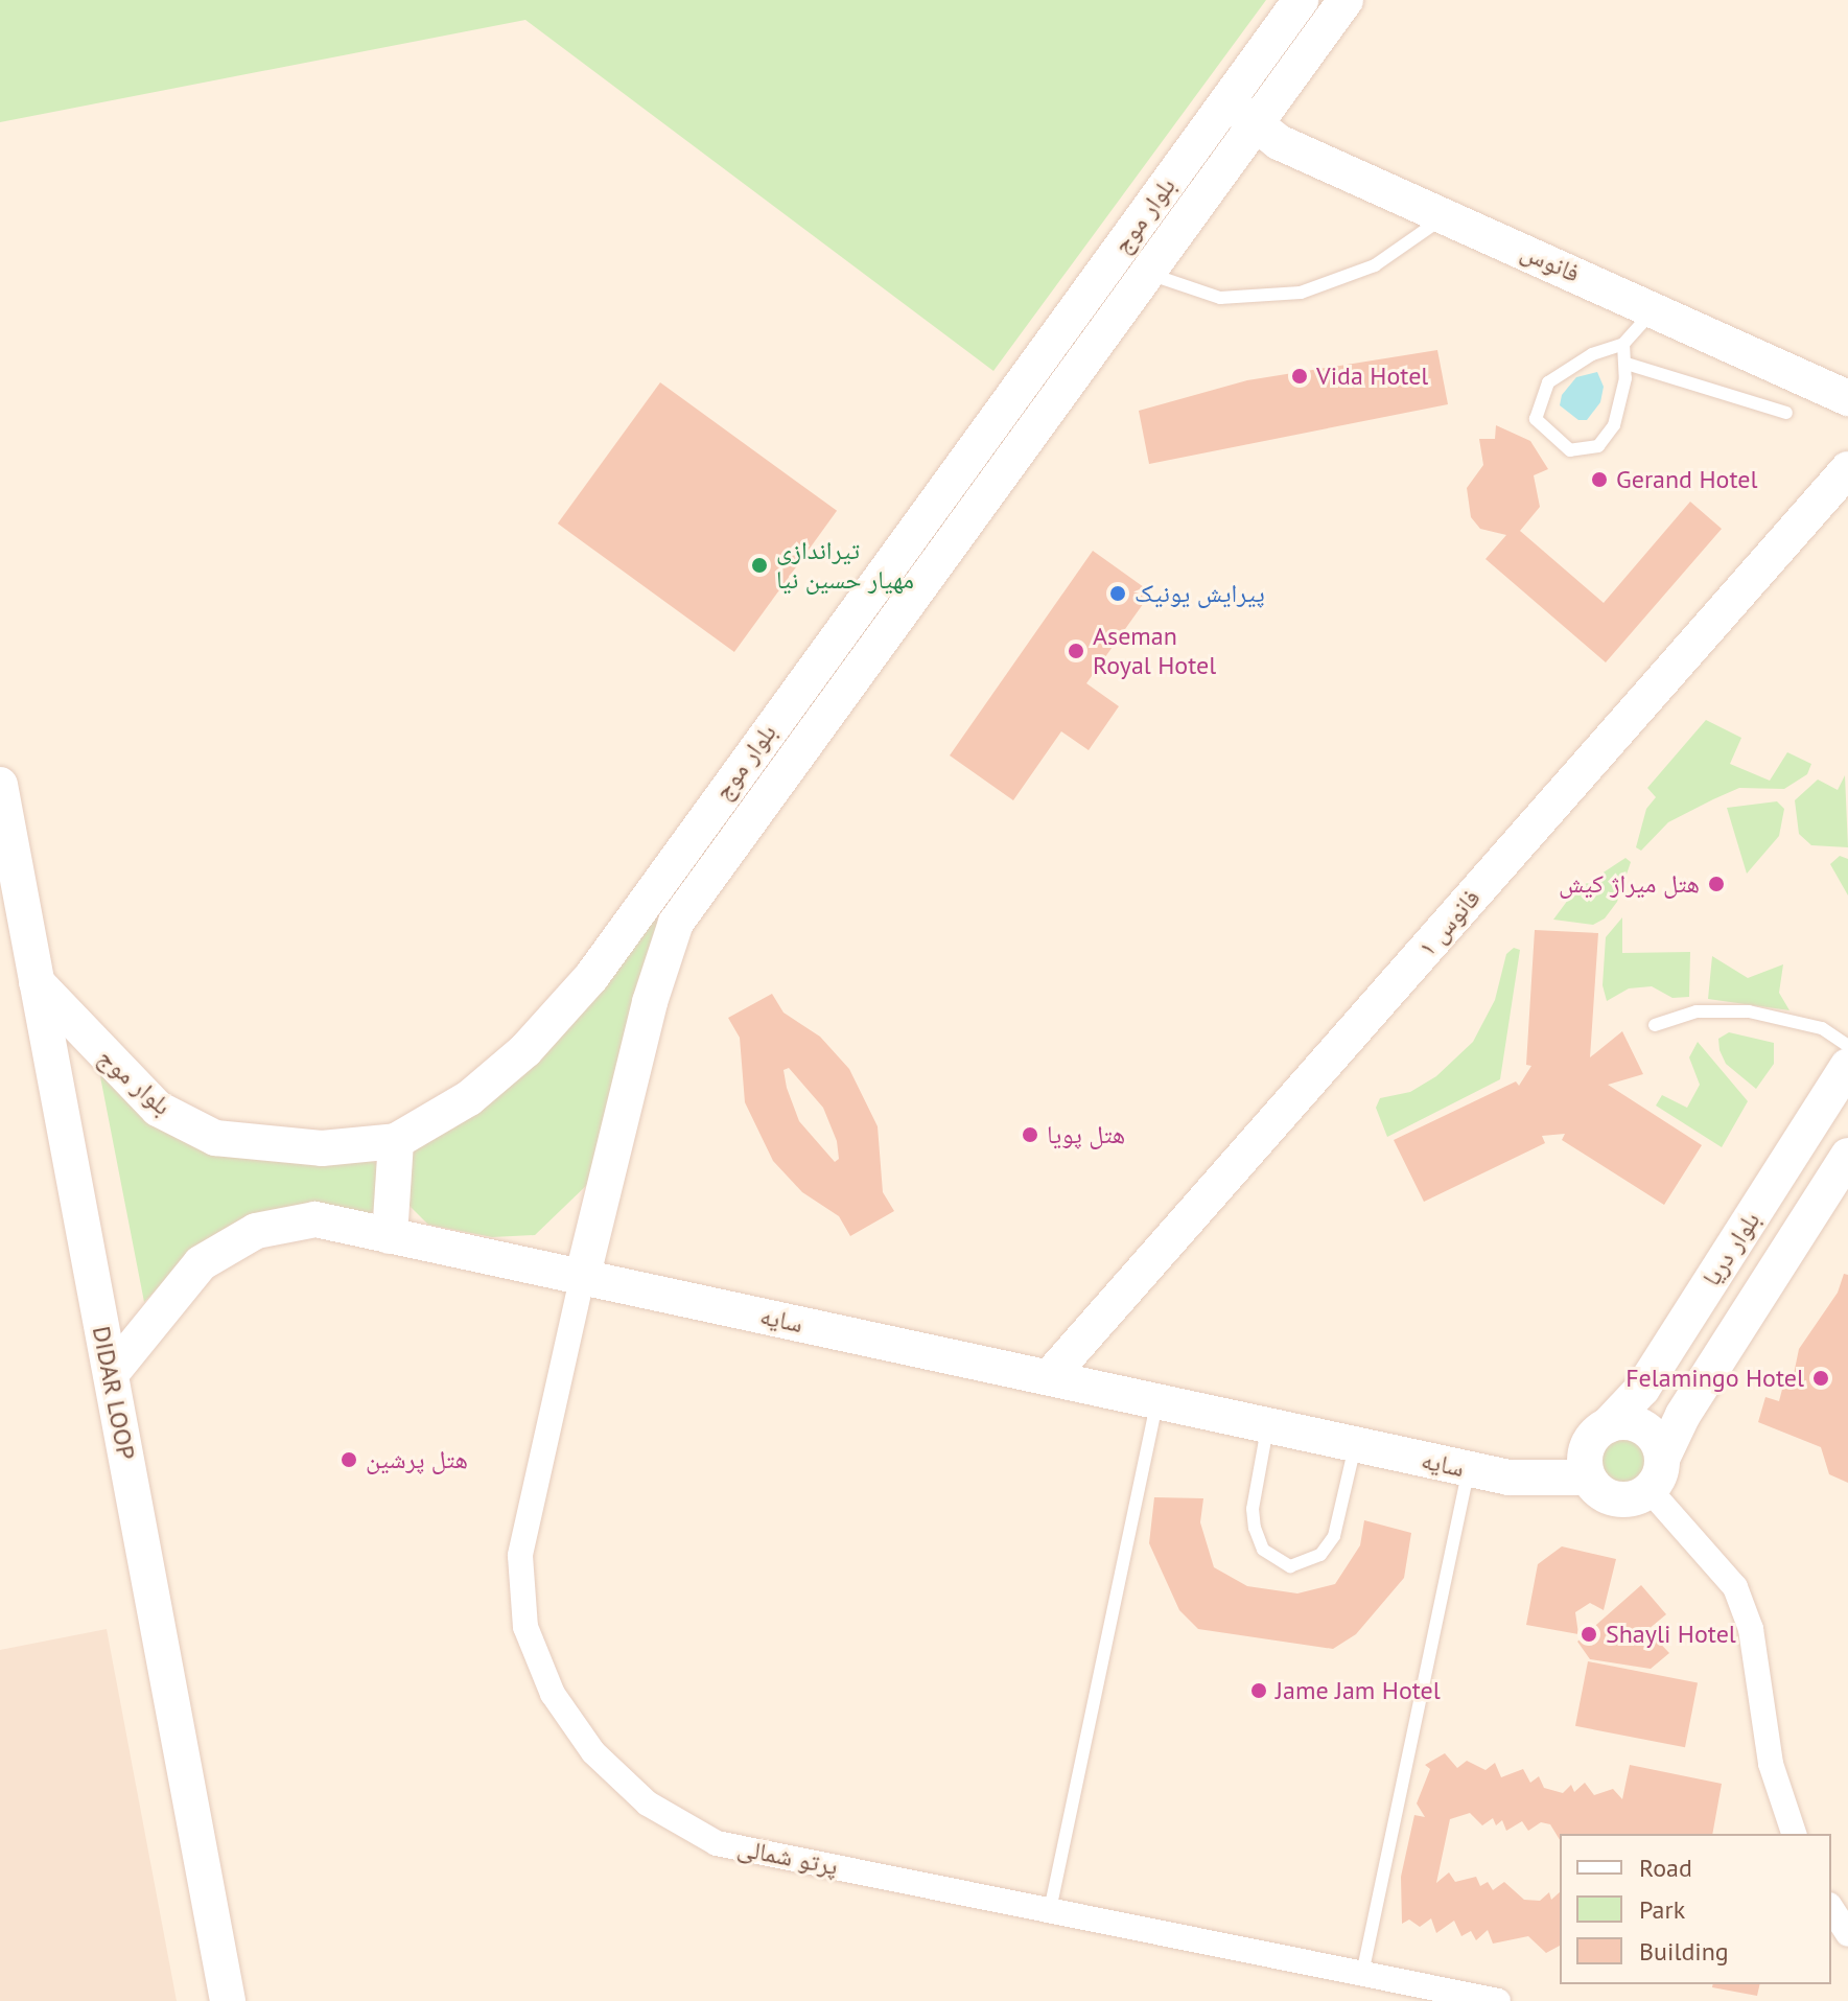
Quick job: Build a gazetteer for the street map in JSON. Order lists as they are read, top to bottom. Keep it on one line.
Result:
{"streets":{"main road":["بلوار موج","فانوس","فانوس ۱","بلوار دریا","سایه","DIDAR LOOP"],"street":["پرتو شمالی"]},"crossings":[["بلوار موج","فانوس"],["بلوار موج","سایه"],["بلوار موج","DIDAR LOOP"],["بلوار موج","پرتو شمالی"],["فانوس ۱","سایه"],["بلوار دریا","سایه"],["سایه","DIDAR LOOP"],["سایه","پرتو شمالی"]],"places":["Vida Hotel","Gerand Hotel","تیراندازی مهیار حسین نیا","پیرایش یونیک","Aseman Royal Hotel","هتل میراژ کیش","هتل پویا","Felamingo Hotel","هتل پرشین","Shayli Hotel","Jame Jam Hotel"],"legend":["Road","Park","Building"]}
